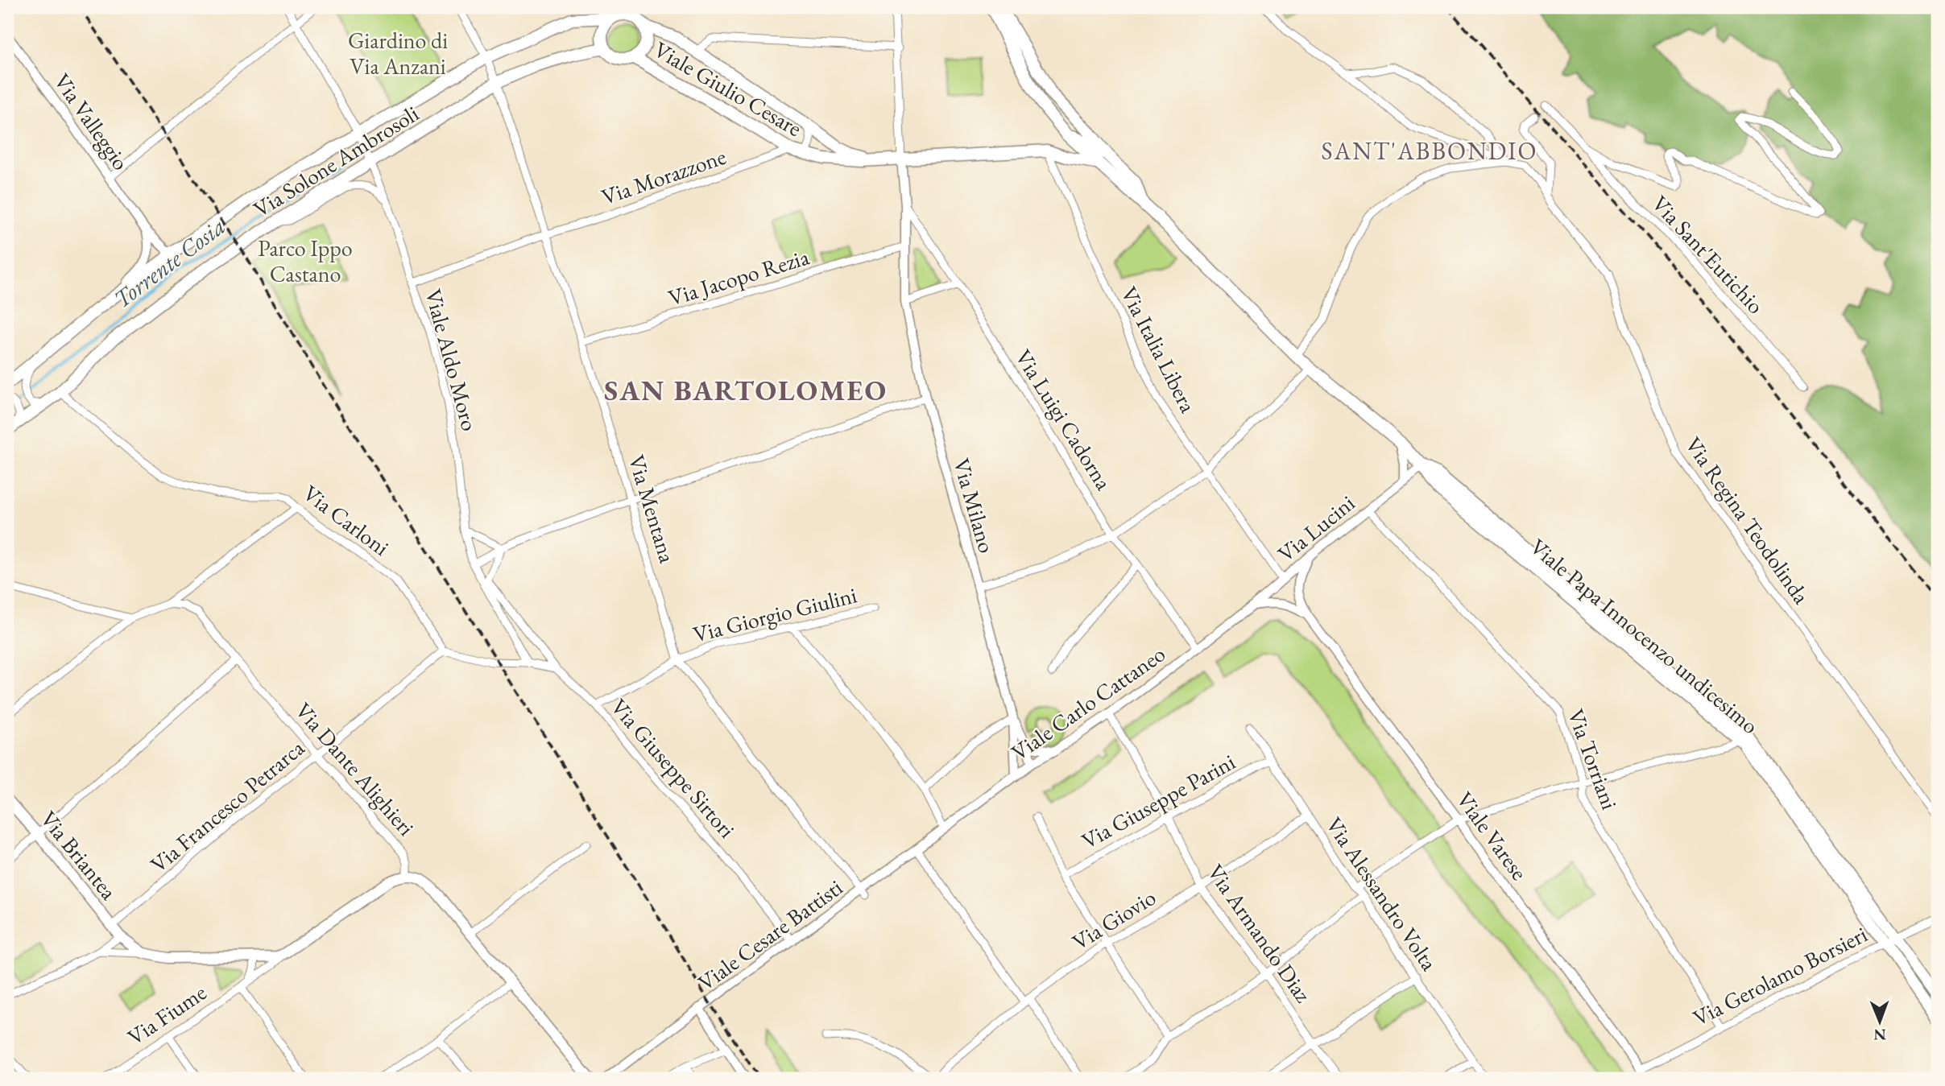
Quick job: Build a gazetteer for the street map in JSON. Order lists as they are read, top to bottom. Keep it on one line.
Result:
{"streets":{"main road":["Viale Giulio Cesare","Via Solone Ambrosoli","Viale Papa Innocenzo undicesimo","Via Briantea"],"street":["Via Valleggio","Via Morazzone","Via Sant'Eutichio","Via Jacopo Rezia","Via Italia Libera","Viale Aldo Moro","Via Luigi Cadorna","Via Milano","Via Mentana","Via Carloni","Via Regina Teodolinda","Via Lucini","Via Giorgio Giulini","Viale Carlo Cattaneo","Via Torriani","Via Giuseppe Sirtori","Via Dante Alighieri","Via Giuseppe Parini","Via Francesco Petrarca","Viale Varese","Via Alessandro Volta","Via Giovio","Via Armando Diaz","Viale Cesare Battisti","Via Gerolamo Borsieri","Via Fiume"]},"crossings":[["Viale Giulio Cesare","Via Morazzone"],["Viale Giulio Cesare","Via Italia Libera"],["Viale Giulio Cesare","Via Milano"],["Via Valleggio","Via Solone Ambrosoli"],["Via Solone Ambrosoli","Viale Aldo Moro"],["Via Solone Ambrosoli","Via Mentana"],["Via Solone Ambrosoli","Via Carloni"],["Via Morazzone","Viale Aldo Moro"],["Via Morazzone","Via Mentana"],["Via Jacopo Rezia","Via Milano"],["Via Jacopo Rezia","Via Mentana"],["Via Italia Libera","Via Lucini"],["Via Luigi Cadorna","Via Milano"],["Via Luigi Cadorna","Viale Carlo Cattaneo"],["Via Milano","Viale Carlo Cattaneo"],["Via Mentana","Via Giorgio Giulini"],["Via Mentana","Viale Cesare Battisti"],["Via Carloni","Via Francesco Petrarca"],["Via Lucini","Viale Papa Innocenzo undicesimo"],["Via Lucini","Viale Carlo Cattaneo"],["Via Lucini","Via Torriani"],["Via Lucini","Viale Varese"],["Via Giorgio Giulini","Via Giuseppe Sirtori"],["Viale Papa Innocenzo undicesimo","Via Gerolamo Borsieri"],["Viale Carlo Cattaneo","Viale Varese"],["Viale Carlo Cattaneo","Via Armando Diaz"],["Viale Carlo Cattaneo","Viale Cesare Battisti"],["Via Torriani","Via Gerolamo Borsieri"],["Via Giuseppe Sirtori","Viale Cesare Battisti"],["Via Dante Alighieri","Via Francesco Petrarca"],["Via Giuseppe Parini","Via Alessandro Volta"],["Via Giuseppe Parini","Via Armando Diaz"],["Via Francesco Petrarca","Via Briantea"],["Viale Varese","Via Gerolamo Borsieri"],["Via Alessandro Volta","Via Giovio"],["Via Giovio","Via Armando Diaz"]],"districts":["SANT'ABBONDIO","SAN BARTOLOMEO"],"water":["Torrente Cosia"],"parks":["Giardino di Via Anzani","Parco Ippo Castano"],"north":"bottom"}
